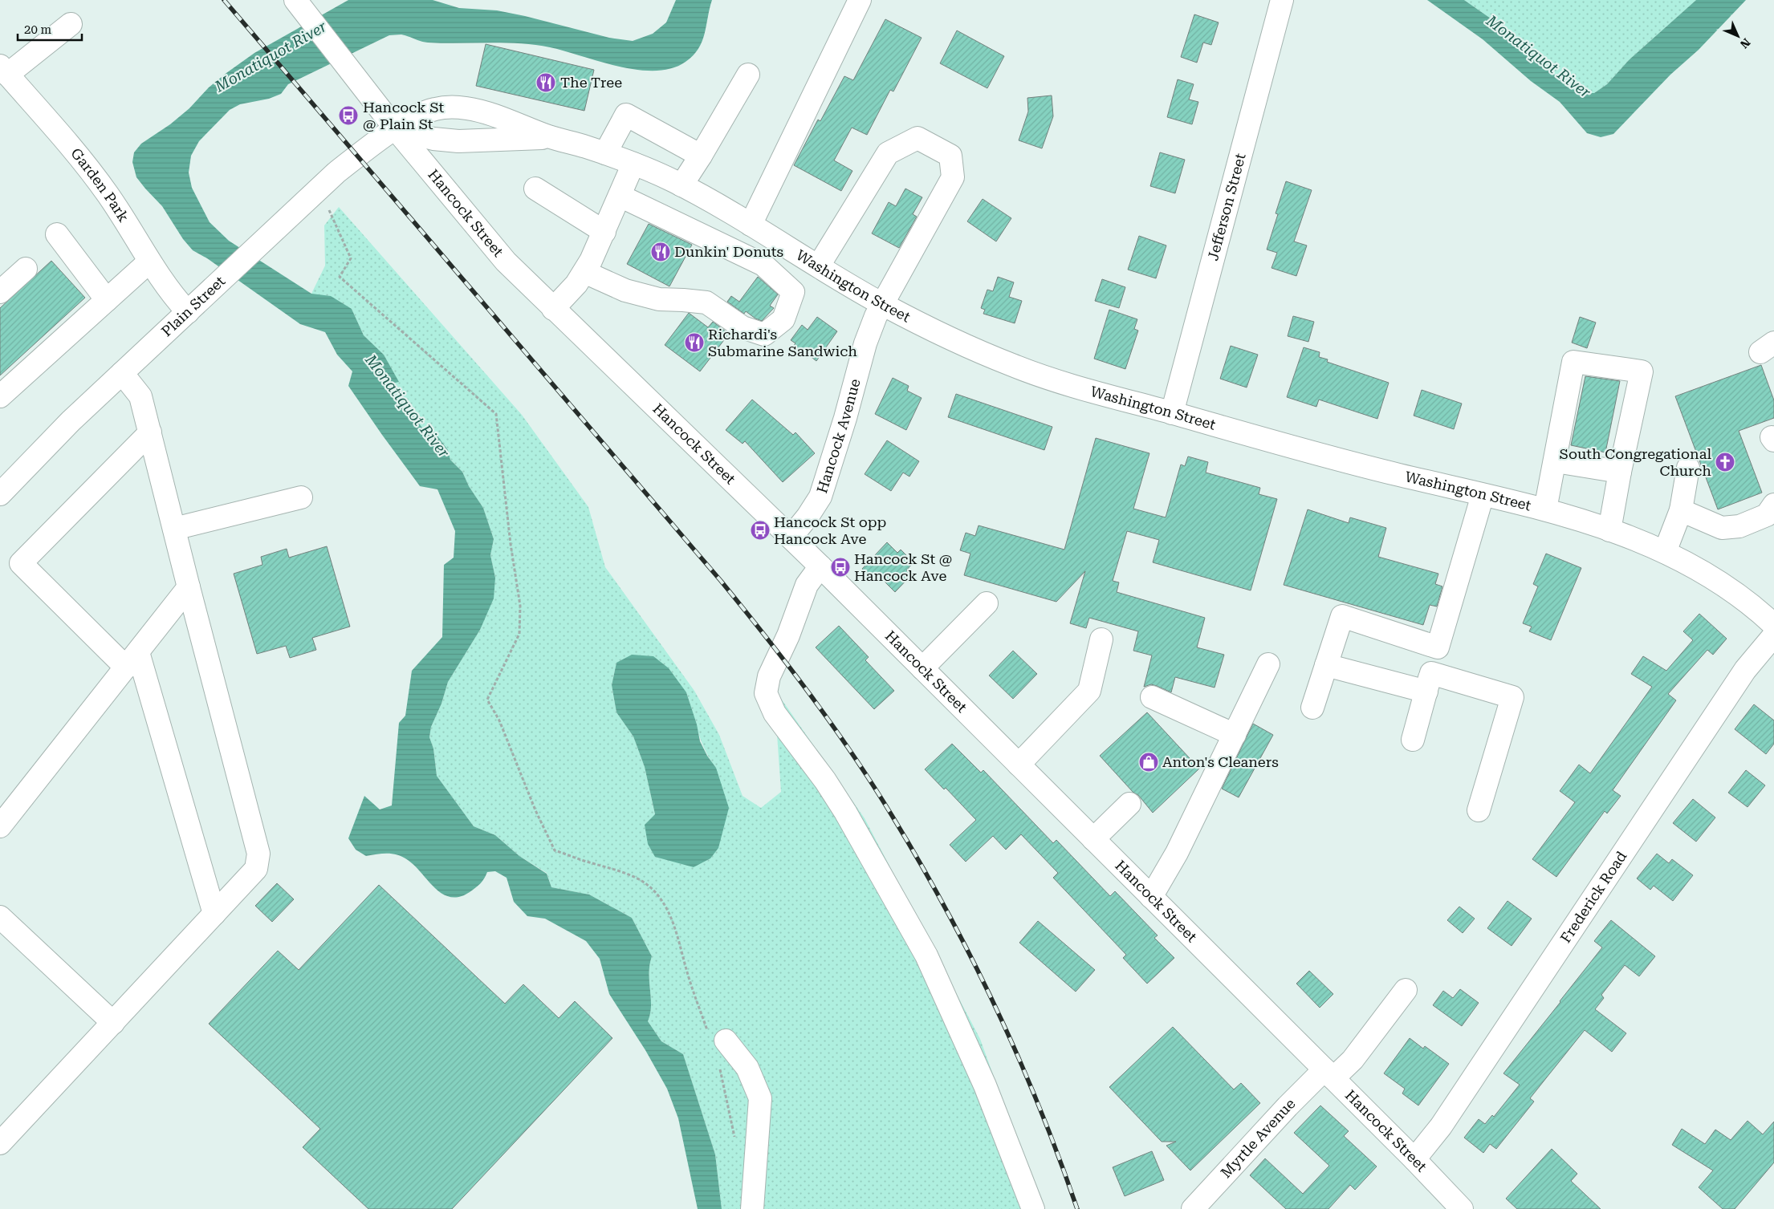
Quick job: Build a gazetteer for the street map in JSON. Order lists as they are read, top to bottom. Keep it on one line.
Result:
{"streets":{"main road":["Garden Park","Jefferson Street","Hancock Street","Washington Street","Plain Street","Hancock Avenue","Frederick Road","Myrtle Avenue"]},"crossings":[["Garden Park","Plain Street"],["Jefferson Street","Washington Street"],["Hancock Street","Washington Street"],["Hancock Street","Plain Street"],["Hancock Street","Hancock Avenue"],["Hancock Street","Frederick Road"],["Hancock Street","Myrtle Avenue"],["Washington Street","Plain Street"],["Washington Street","Hancock Avenue"]],"water":["Monatiquot River"],"places":{"restaurant":["The Tree","Dunkin' Donuts","Richardi's Submarine Sandwich"],"bus stop":["Hancock St @ Plain St","Hancock St opp Hancock Ave","Hancock St @ Hancock Ave"],"church":["South Congregational Church"],"shop":["Anton's Cleaners"]},"scale_bar":"20 m","north":"bottom right"}
